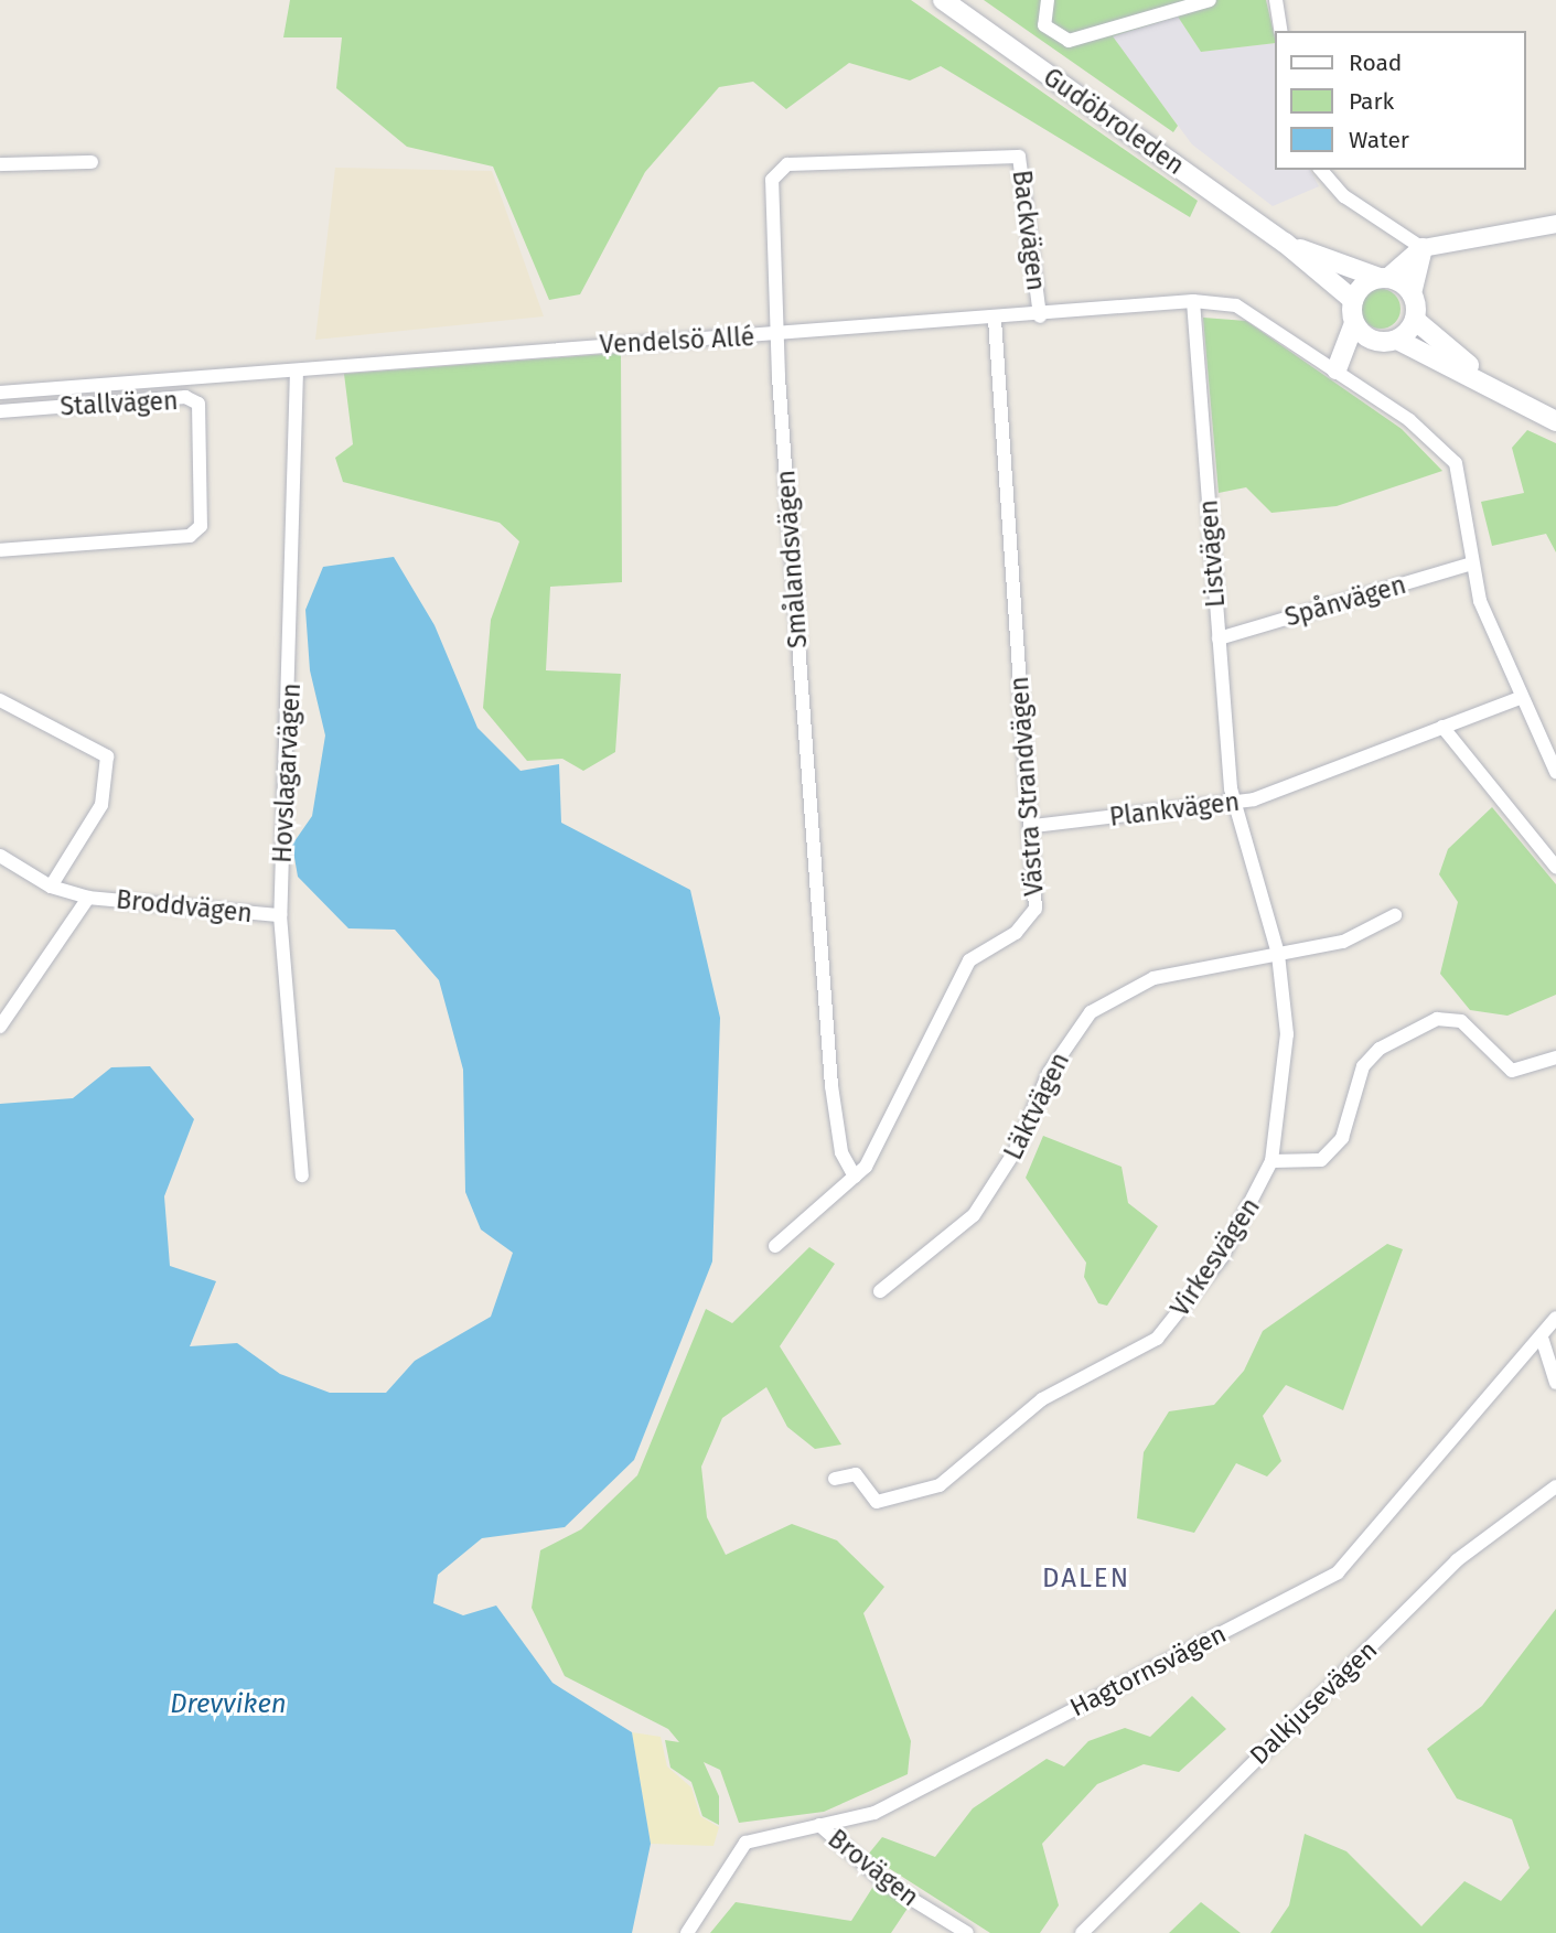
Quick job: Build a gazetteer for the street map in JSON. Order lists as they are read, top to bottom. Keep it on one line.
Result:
{"streets":{"main road":["Gudöbroleden"],"street":["Backvägen","Vendelsö Allé","Stallvägen","Listvägen","Smålandsvägen","Spånvägen","Hovslagarvägen","Västra Strandvägen","Plankvägen","Broddvägen","Läktvägen","Virkesvägen","Hagtornsvägen","Dalkjusevägen","Brovägen"]},"crossings":[["Backvägen","Vendelsö Allé"],["Backvägen","Smålandsvägen"],["Vendelsö Allé","Listvägen"],["Vendelsö Allé","Smålandsvägen"],["Vendelsö Allé","Spånvägen"],["Vendelsö Allé","Hovslagarvägen"],["Vendelsö Allé","Västra Strandvägen"],["Vendelsö Allé","Plankvägen"],["Listvägen","Spånvägen"],["Listvägen","Plankvägen"],["Listvägen","Virkesvägen"],["Smålandsvägen","Västra Strandvägen"],["Hovslagarvägen","Broddvägen"],["Västra Strandvägen","Plankvägen"],["Plankvägen","Virkesvägen"],["Läktvägen","Virkesvägen"],["Hagtornsvägen","Brovägen"]],"districts":["DALEN"],"water":["Drevviken"],"legend":["Road","Park","Water"]}
